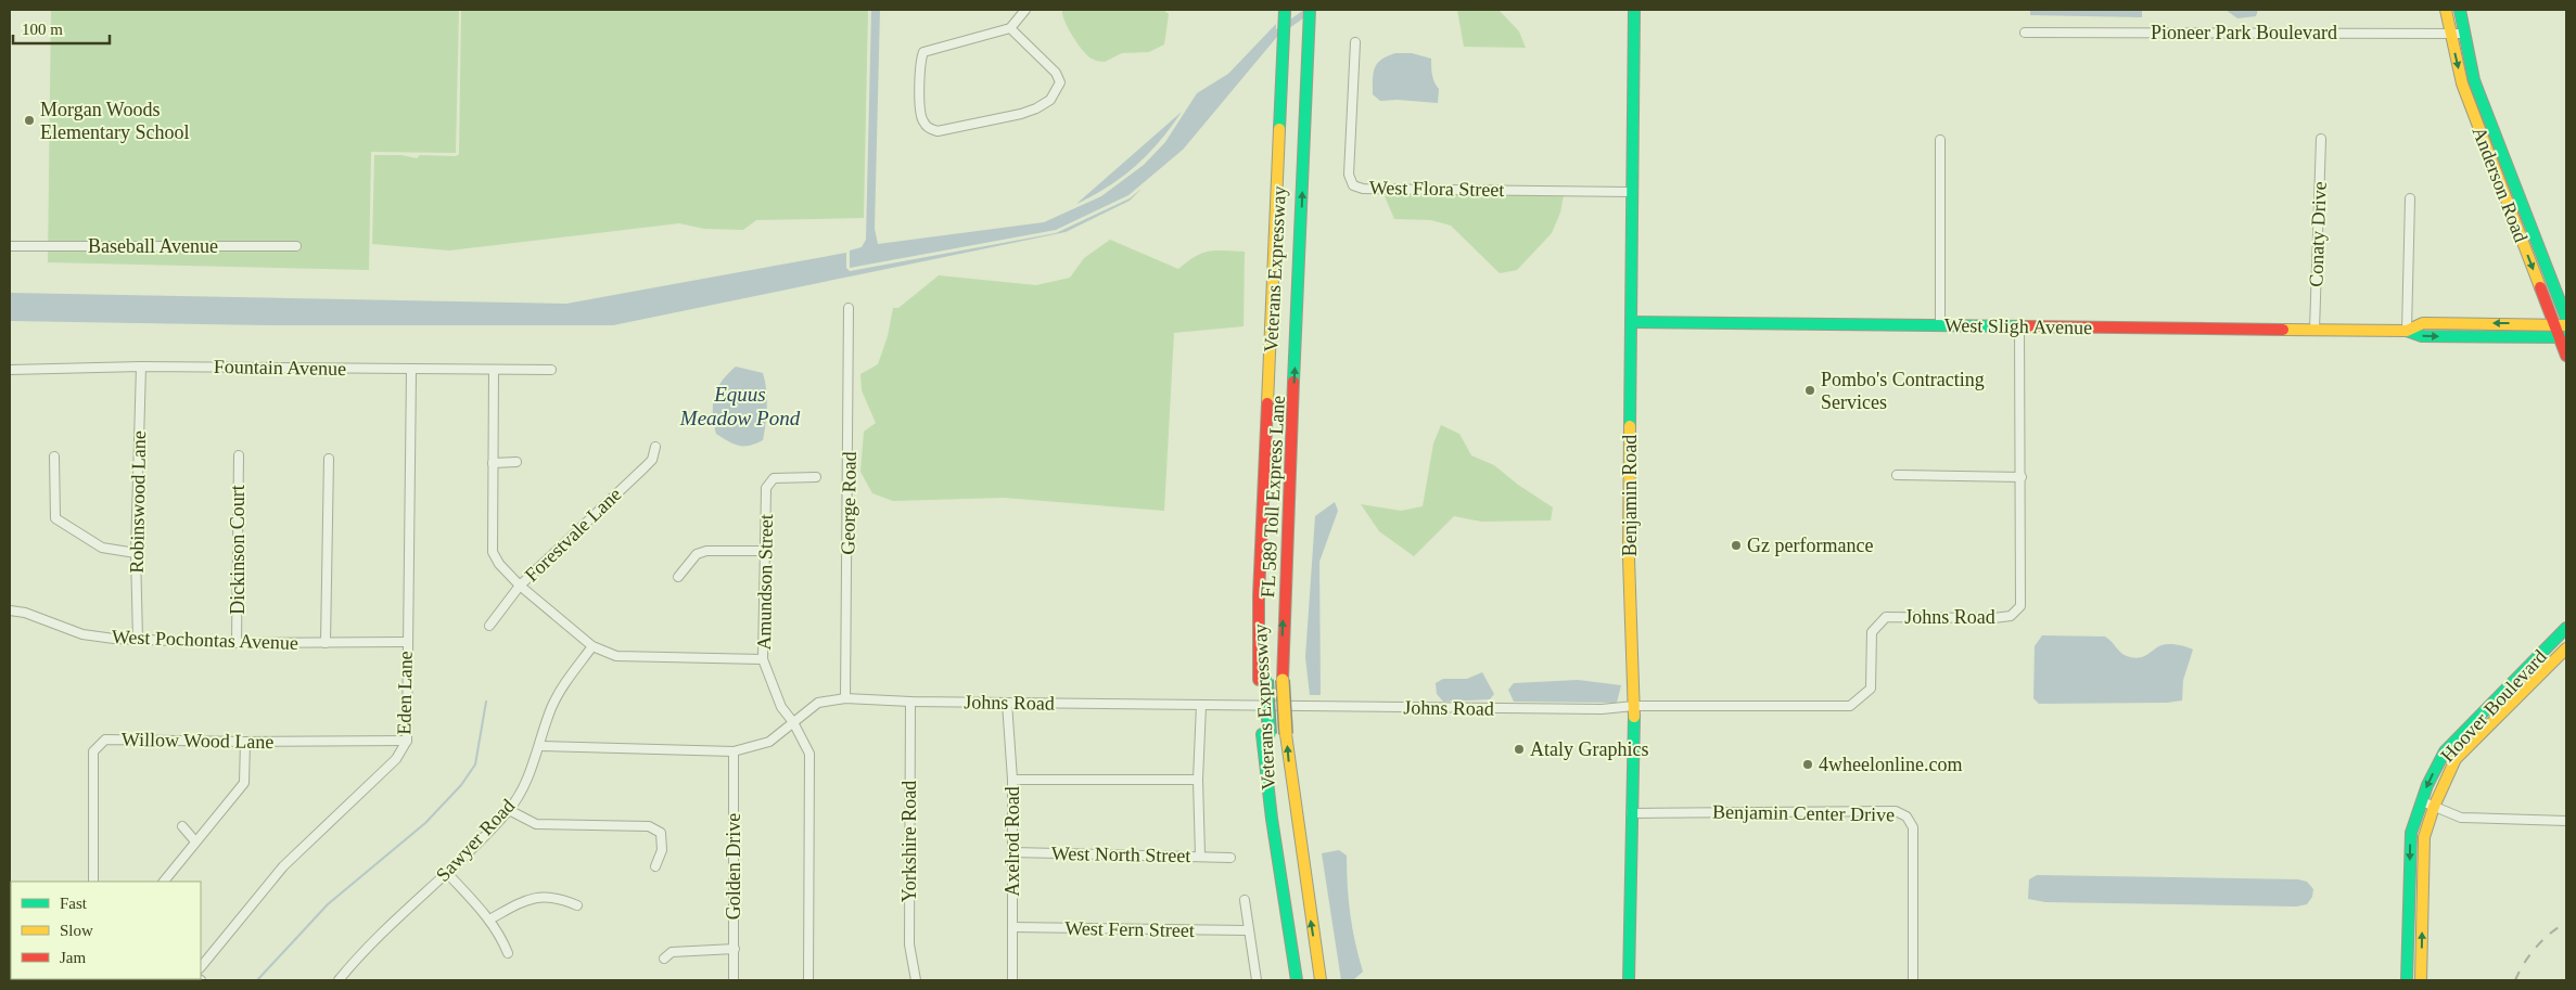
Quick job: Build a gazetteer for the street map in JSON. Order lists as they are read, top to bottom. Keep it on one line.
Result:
{"streets":{"main road":["Anderson Road","Veterans Expressway","West Sligh Avenue","Benjamin Road","Hoover Boulevard"],"street":["Pioneer Park Boulevard","West Flora Street","Conaty Drive","Baseball Avenue","Fountain Avenue","Robinswood Lane","George Road","Forestvale Lane","Dickinson Court","Amundson Street","Johns Road","West Pochontas Avenue","Eden Lane","Willow Wood Lane","Benjamin Center Drive","Sawyer Road","Yorkshire Road","Axelrod Road","West North Street","Golden Drive","West Fern Street"]},"crossings":[["Pioneer Park Boulevard","Anderson Road"],["Anderson Road","West Sligh Avenue"],["West Flora Street","Benjamin Road"],["Conaty Drive","West Sligh Avenue"],["West Sligh Avenue","Benjamin Road"],["West Sligh Avenue","Johns Road"],["Fountain Avenue","Robinswood Lane"],["Fountain Avenue","Eden Lane"],["Benjamin Road","Johns Road"],["Benjamin Road","Benjamin Center Drive"],["Robinswood Lane","West Pochontas Avenue"],["George Road","Johns Road"],["Dickinson Court","West Pochontas Avenue"],["Amundson Street","Johns Road"],["Johns Road","Sawyer Road"],["Johns Road","Yorkshire Road"],["Johns Road","Axelrod Road"],["Johns Road","Golden Drive"],["West Pochontas Avenue","Eden Lane"],["Eden Lane","Willow Wood Lane"],["Axelrod Road","West North Street"],["Axelrod Road","West Fern Street"]],"water":["Equus Meadow Pond"],"places":["Morgan Woods Elementary School","Pombo's Contracting Services","Gz performance","Ataly Graphics","4wheelonline.com"],"legend":["Fast","Slow","Jam"],"scale_bar":"100 m"}
